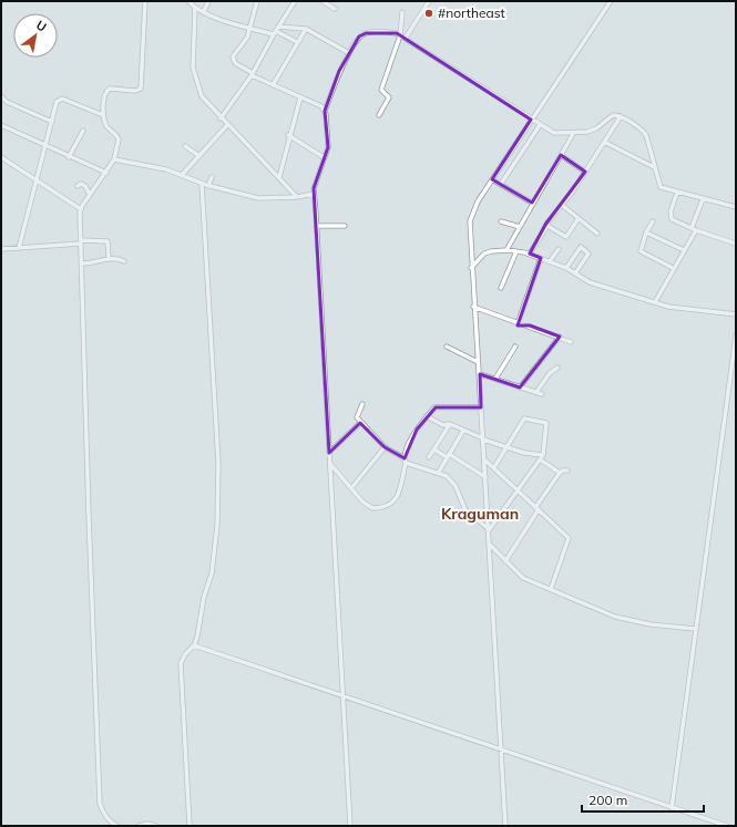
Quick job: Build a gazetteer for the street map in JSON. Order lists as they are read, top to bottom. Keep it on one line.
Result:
{"districts":["Kraguman"],"places":["#northeast"],"scale_bar":"200 m","north":"top right"}
